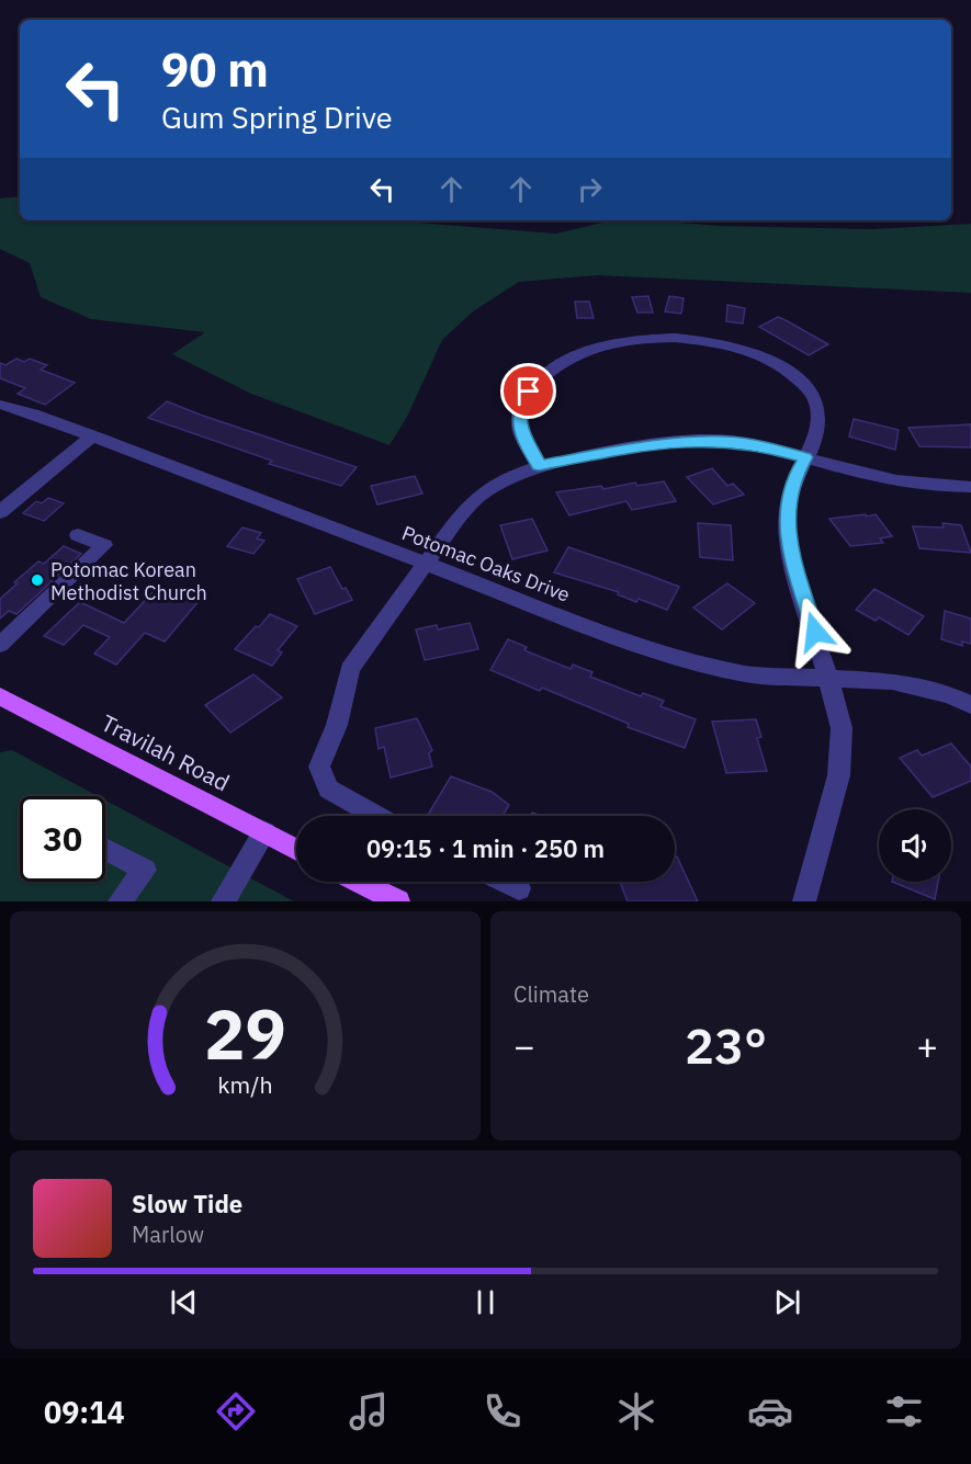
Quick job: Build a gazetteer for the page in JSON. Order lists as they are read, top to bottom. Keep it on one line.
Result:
{"streets":{"main road":["Travilah Road"],"street":["Potomac Oaks Drive"]},"places":["Potomac Korean Methodist Church"],"page":{"turn":["90 m","Gum Spring Drive"],"limit":"30","trip":"09:15 · 1 min · 250 m","tile":"Climate","heat":["−","23°","+"],"song":["Slow Tide","Marlow"],"tabs":"09:14","gauge":["29","km/h"]}}
